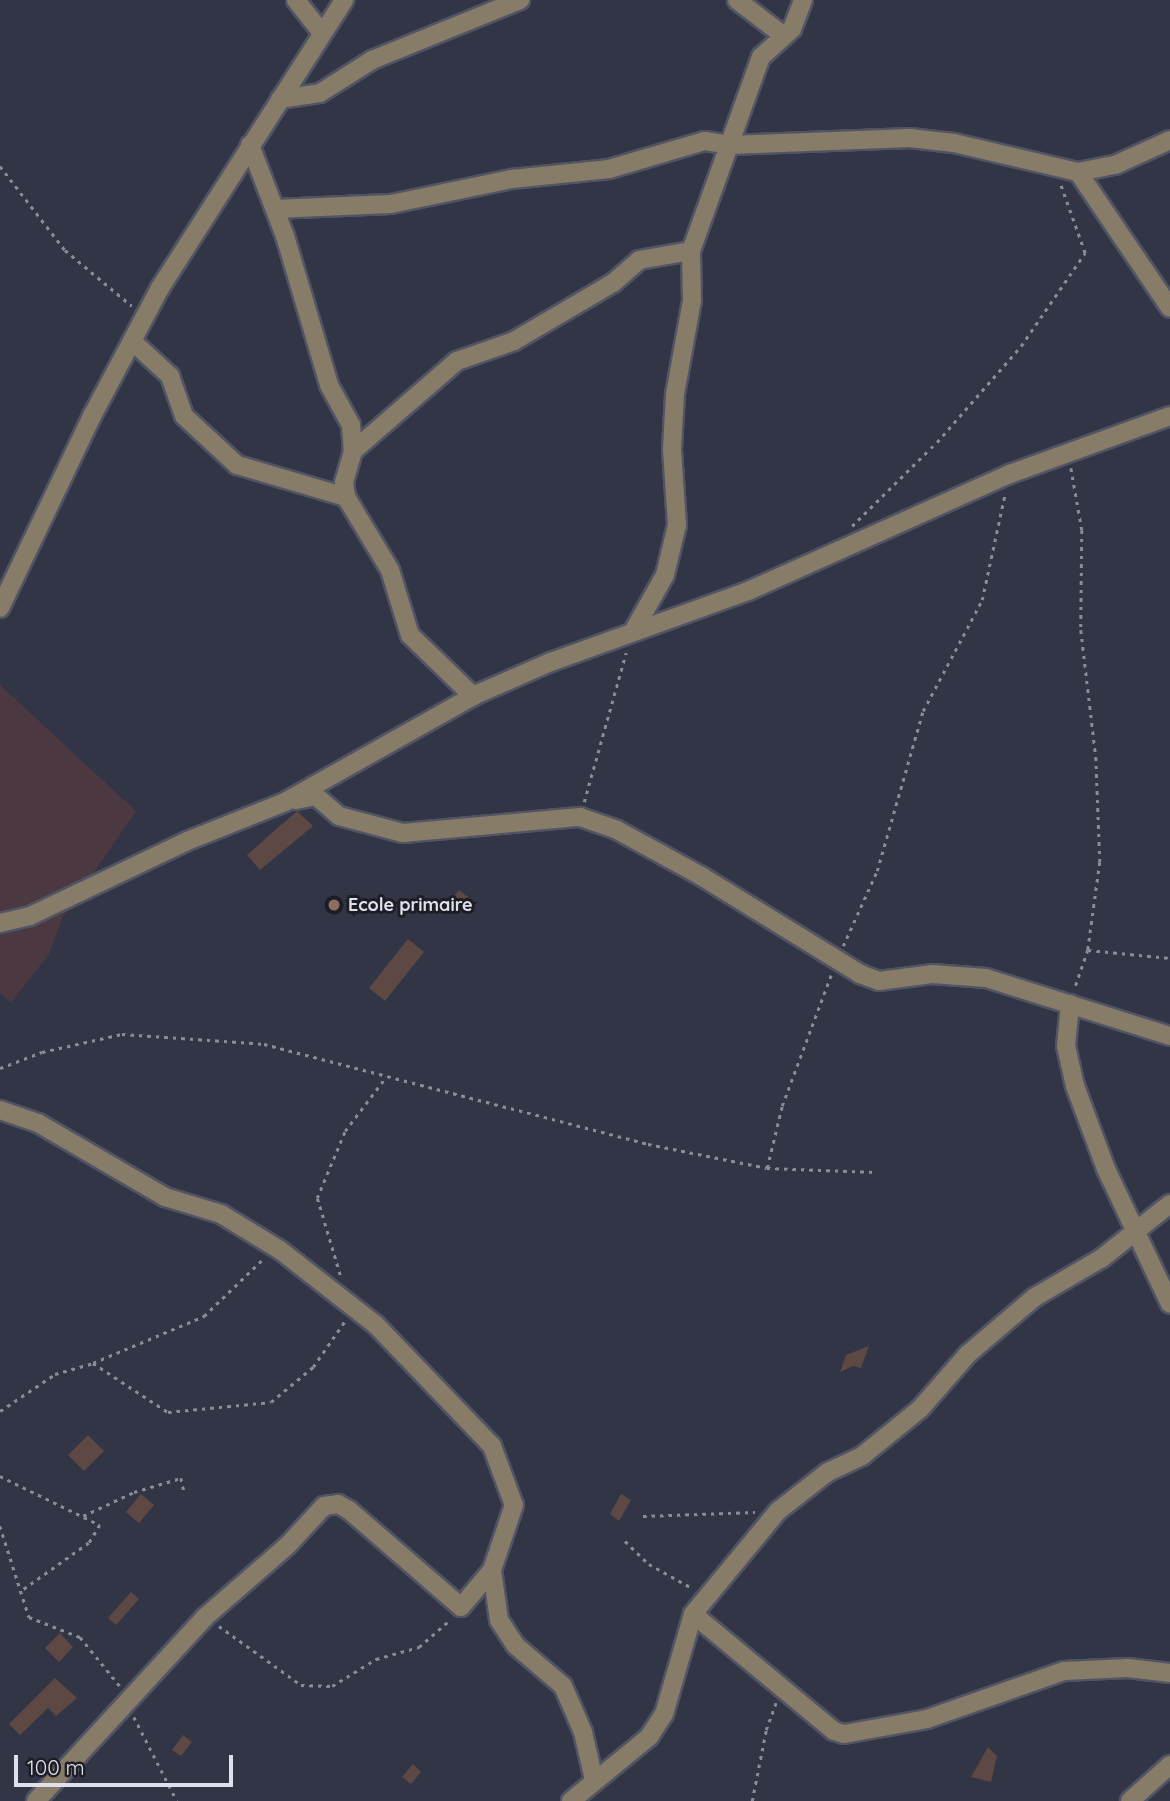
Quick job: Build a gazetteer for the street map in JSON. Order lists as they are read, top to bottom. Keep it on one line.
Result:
{"places":["Ecole primaire"],"scale_bar":"100 m"}
